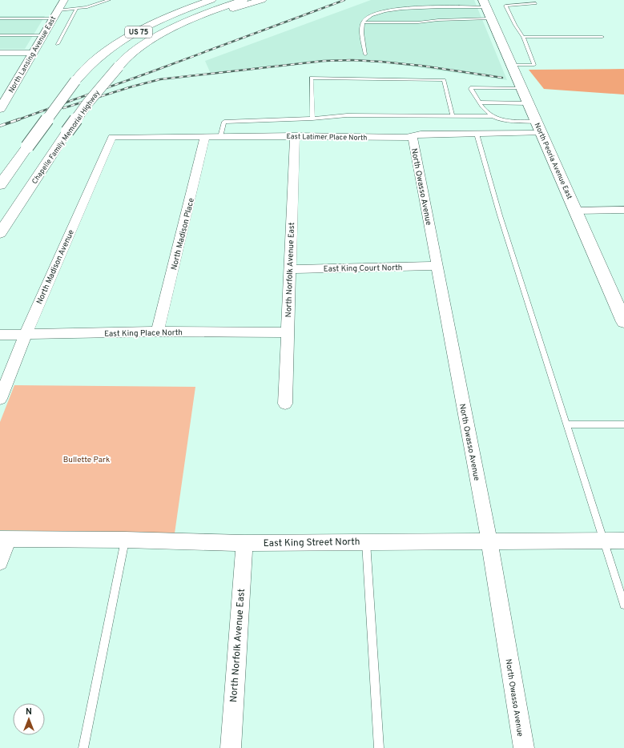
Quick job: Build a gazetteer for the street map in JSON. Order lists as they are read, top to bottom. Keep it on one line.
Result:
{"streets":{"main road":["US 75","Chapelle Family Memorial Highway","North Peoria Avenue East"],"street":["North Lansing Avenue East","East Latimer Place North","North Owasso Avenue","North Madison Place","North Madison Avenue","East King Court North","North Norfolk Avenue East","East King Place North","East King Street North"]},"crossings":[["East Latimer Place North","North Peoria Avenue East"],["East Latimer Place North","North Owasso Avenue"],["East Latimer Place North","North Madison Place"],["East Latimer Place North","North Madison Avenue"],["East Latimer Place North","North Norfolk Avenue East"],["North Owasso Avenue","East King Court North"],["North Owasso Avenue","East King Street North"],["North Madison Place","East King Place North"],["North Madison Avenue","East King Place North"],["East King Court North","North Norfolk Avenue East"],["North Norfolk Avenue East","East King Place North"],["North Norfolk Avenue East","East King Street North"]],"parks":["Bullette Park"],"north":"top"}
